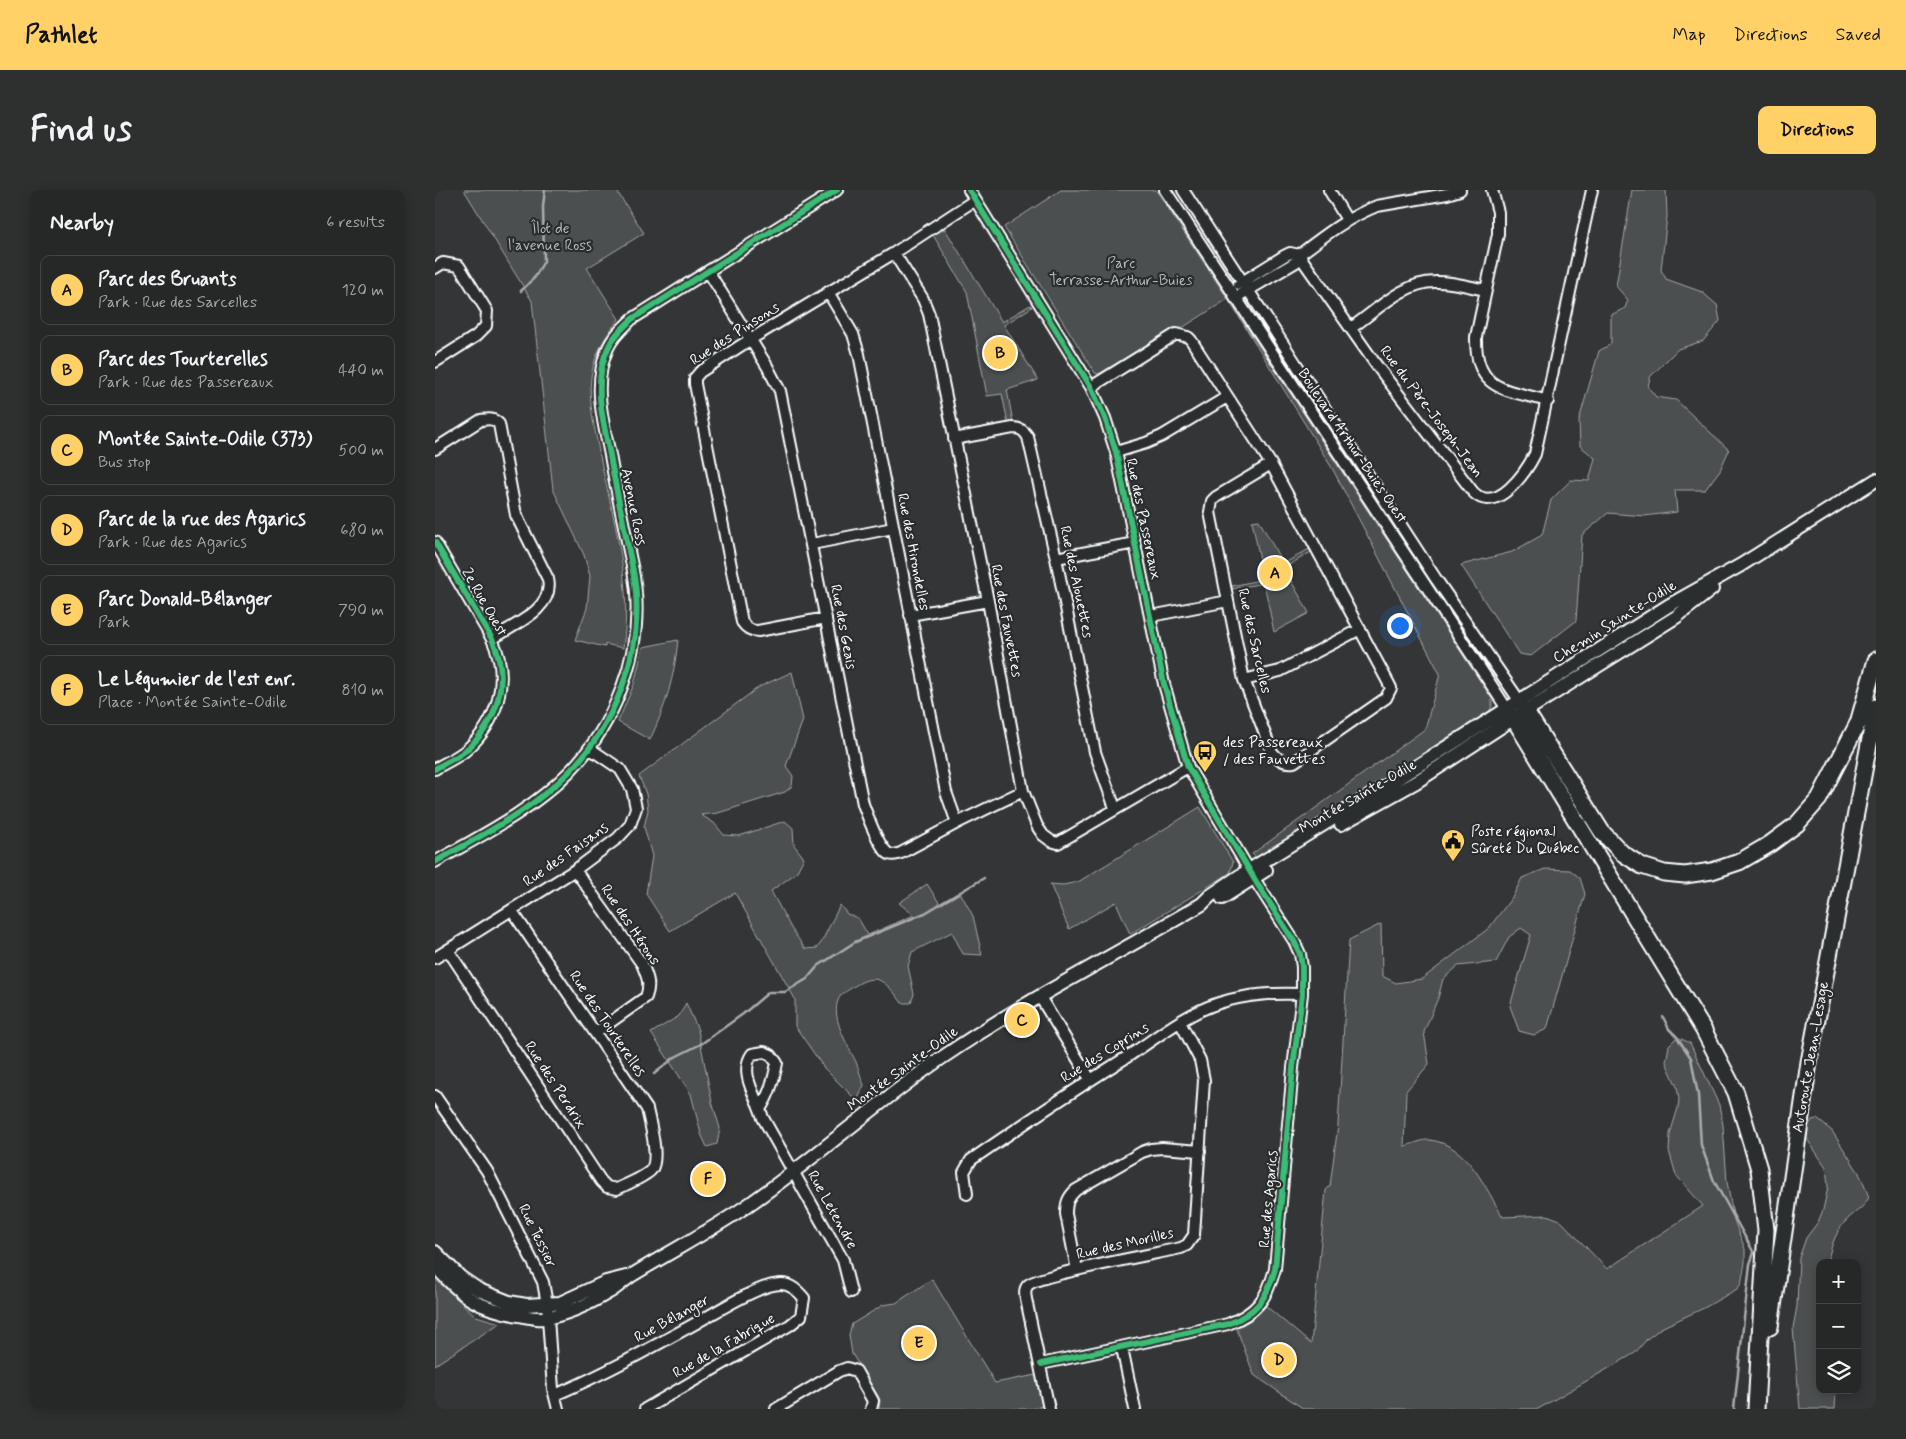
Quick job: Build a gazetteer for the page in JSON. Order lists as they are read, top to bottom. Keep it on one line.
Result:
{"streets":{"highway":["Autoroute Jean-Lesage"],"main road":["Chemin Sainte-Odile","Montée Sainte-Odile"],"street":["Rue des Pinsons","Rue du Père-Joseph-Jean","Boulevard Arthur-Buies Ouest","Avenue Ross","Rue des Passereaux","Rue des Hirondelles","Rue des Alouettes","2e Rue Ouest","Rue des Fauvettes","Rue des Geais","Rue des Sarcelles","Rue des Faisans","Rue des Hérons","Rue des Tourterelles","Rue des Coprins","Rue des Perdrix","Rue des Agarics","Rue Letendre","Rue Tessier","Rue des Morilles","Rue Bélanger","Rue de la Fabrique"]},"crossings":[["Rue des Pinsons","Rue des Passereaux"],["Rue des Pinsons","Rue des Hirondelles"],["Rue des Pinsons","Rue des Fauvettes"],["Rue des Pinsons","Rue des Geais"],["Boulevard Arthur-Buies Ouest","Chemin Sainte-Odile"],["Boulevard Arthur-Buies Ouest","Montée Sainte-Odile"],["Avenue Ross","Rue des Geais"],["Avenue Ross","Rue des Faisans"],["Rue des Passereaux","Rue des Fauvettes"],["Rue des Passereaux","Rue des Sarcelles"],["Rue des Passereaux","Montée Sainte-Odile"],["Rue des Passereaux","Rue des Agarics"],["Rue des Hirondelles","Rue des Geais"],["Rue des Alouettes","Rue des Fauvettes"],["Rue des Fauvettes","Rue des Geais"],["Chemin Sainte-Odile","Montée Sainte-Odile"],["Montée Sainte-Odile","Rue des Agarics"],["Montée Sainte-Odile","Rue Letendre"],["Montée Sainte-Odile","Rue Tessier"],["Rue des Faisans","Rue des Hérons"],["Rue des Faisans","Rue des Tourterelles"],["Rue des Faisans","Rue des Perdrix"],["Rue des Hérons","Rue des Tourterelles"],["Rue des Tourterelles","Rue des Perdrix"],["Rue des Coprins","Rue des Agarics"],["Rue des Coprins","Rue des Morilles"],["Rue des Agarics","Rue des Morilles"],["Rue Tessier","Rue Bélanger"],["Rue Bélanger","Rue de la Fabrique"]],"parks":["Îlot de l'avenue Ross","Parc Terrasse-Arthur-Buies"],"places":{"bus stop":["des Passereaux / des Fauvettes"],"public building":["Poste régional Sûreté Du Québec"]},"page":{"header":"Pathlet","nav":["Map","Directions","Saved"],"buttons":"Directions","title":"Find us","heading":["Nearby","6 results"],"list":[{"mark":"A","name":"Parc des Bruants","note":"Park · Rue des Sarcelles","value":"120 m"},{"mark":"B","name":"Parc des Tourterelles","note":"Park · Rue des Passereaux","value":"440 m"},{"mark":"C","name":"Montée Sainte-Odile (373)","note":"Bus stop","value":"500 m"},{"mark":"D","name":"Parc de la rue des Agarics","note":"Park · Rue des Agarics","value":"680 m"},{"mark":"E","name":"Parc Donald-Bélanger","note":"Park","value":"790 m"},{"mark":"F","name":"Le Légumier de l'est enr.","note":"Place · Montée Sainte-Odile","value":"810 m"}],"pins":["B","A","C","F","E","D"],"map_buttons":["+","−"]}}
